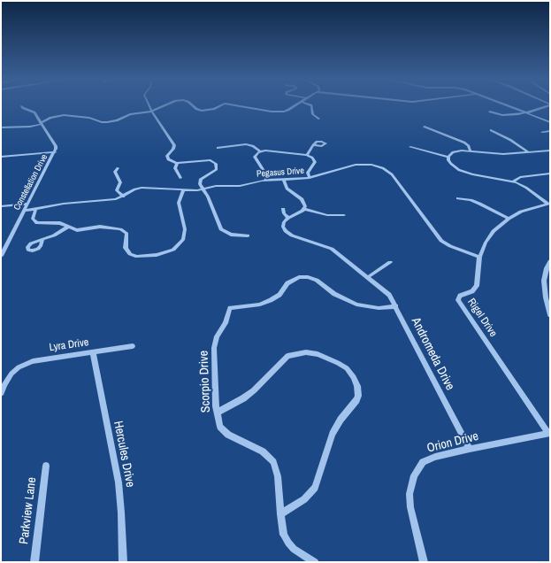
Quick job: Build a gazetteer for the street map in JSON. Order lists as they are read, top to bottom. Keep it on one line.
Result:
{"streets":{"street":["Pegasus Drive","Constellation Drive","Rigel Drive","Lyra Drive","Andromeda Drive","Scorpio Drive","Orion Drive","Hercules Drive","Parkview Lane"]},"crossings":[["Pegasus Drive","Constellation Drive"],["Pegasus Drive","Rigel Drive"],["Rigel Drive","Orion Drive"],["Lyra Drive","Hercules Drive"],["Andromeda Drive","Scorpio Drive"],["Andromeda Drive","Orion Drive"]]}
